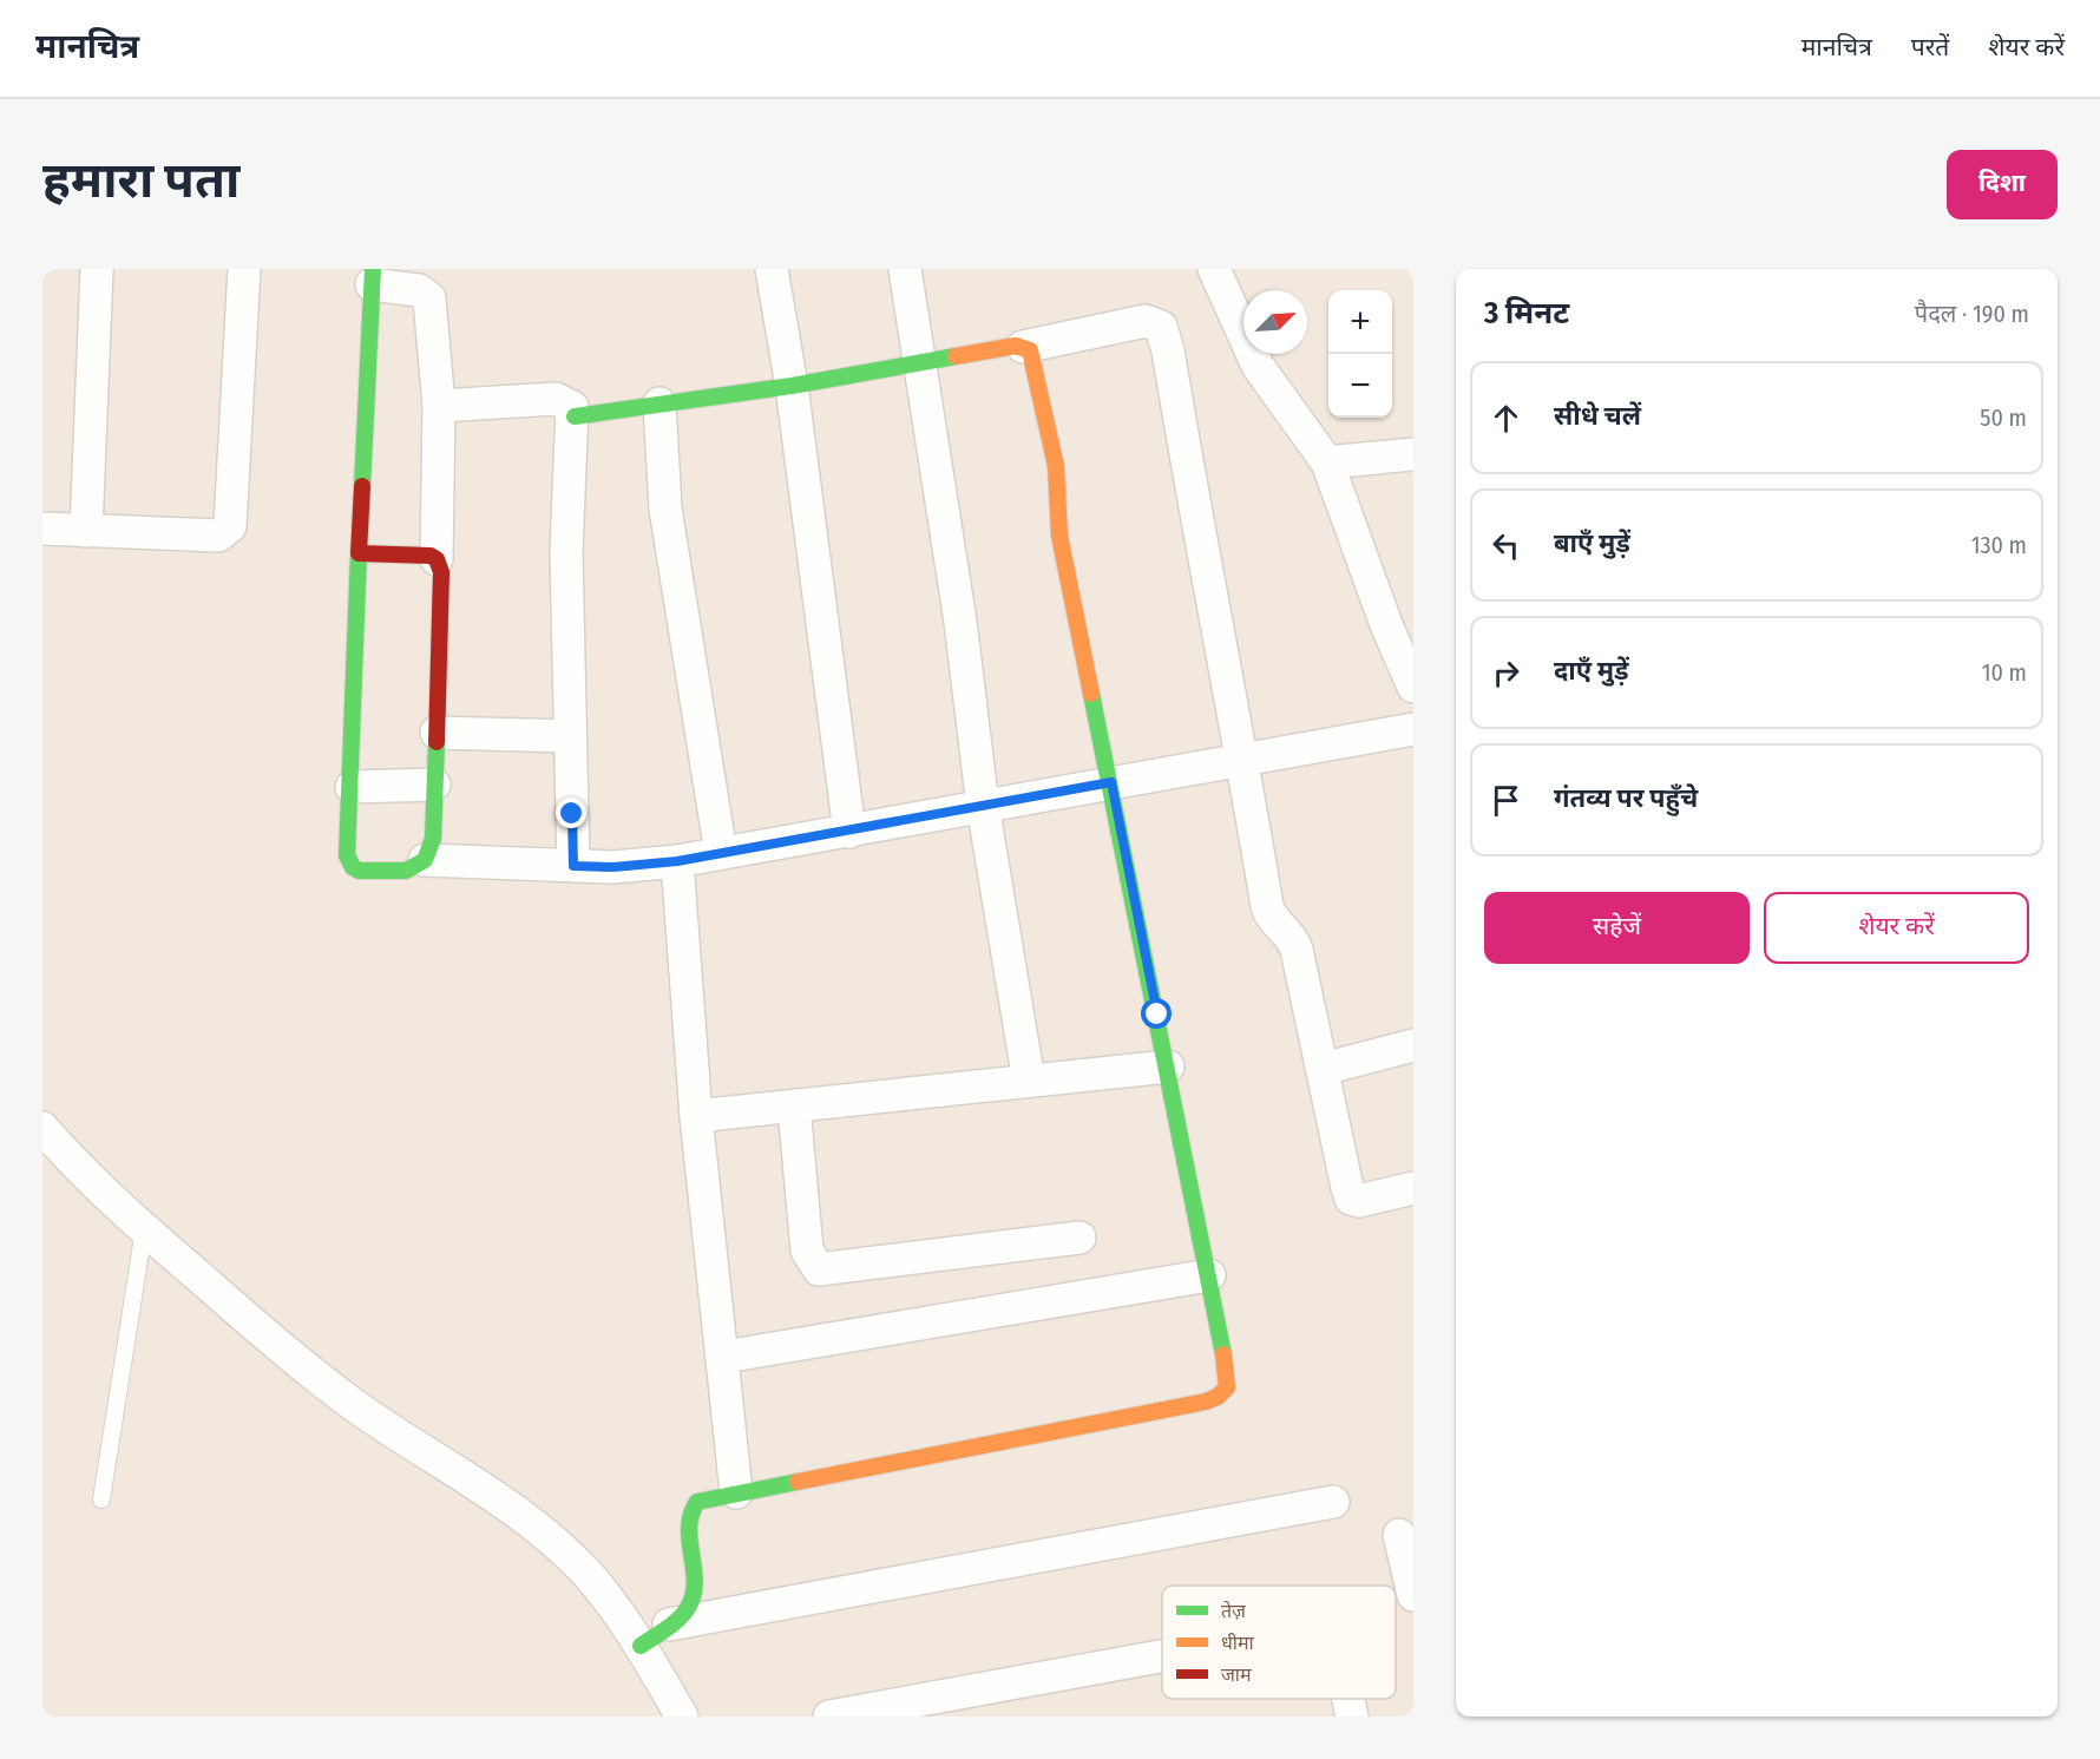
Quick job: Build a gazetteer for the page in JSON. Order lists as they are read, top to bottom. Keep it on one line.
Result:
{"legend":["तेज़","धीमा","जाम"],"north":"top right","page":{"header":"मानचित्र","nav":["मानचित्र","परतें","शेयर करें"],"buttons":["दिशा",["सहेजें","शेयर करें"]],"title":"हमारा पता","heading":["3 मिनट","पैदल · 190 m"],"map_buttons":["+","−"],"list":[["सीधे चलें","50 m"],["बाएँ मुड़ें","130 m"],["दाएँ मुड़ें","10 m"],"गंतव्य पर पहुँचे"]}}
